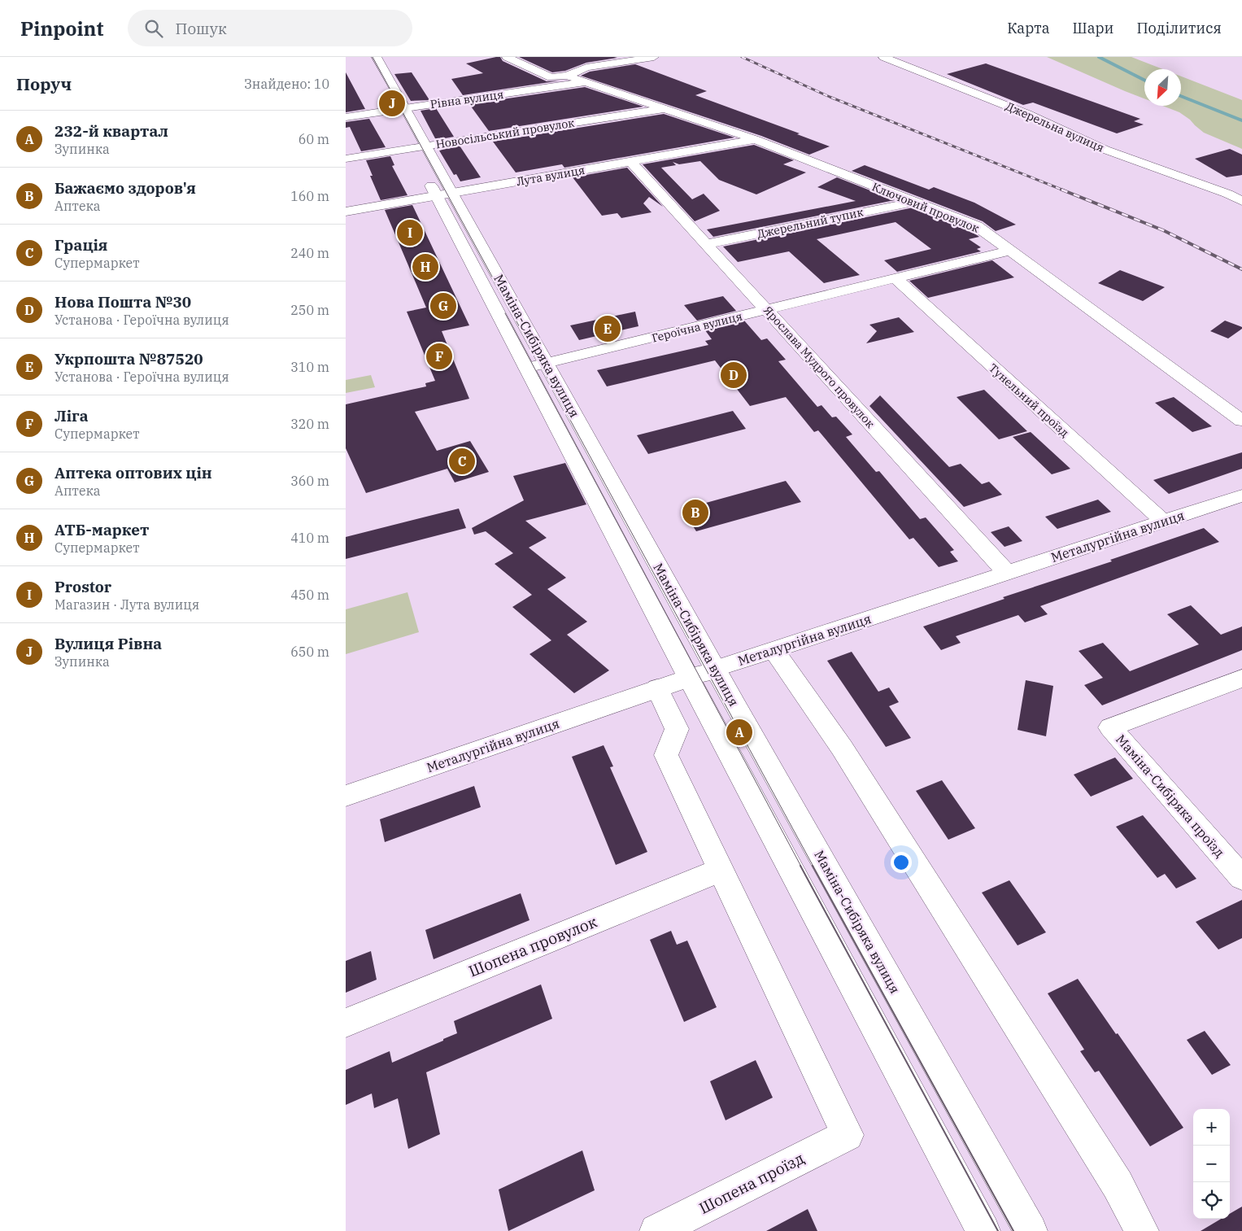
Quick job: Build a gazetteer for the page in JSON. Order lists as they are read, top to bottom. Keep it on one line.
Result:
{"streets":{"street":["Рівна вулиця","Джерельна вулиця","Новосільський провулок","Лута вулиця","Ключовий провулок","Джерельний тупик","Героїчна вулиця","Маміна-Сибіряка вулиця","Ярослава Мудрого провулок","Тунельний проїзд","Металургійна вулиця","Маміна-Сибіряка проїзд","Шопена провулок","Шопена проїзд"]},"crossings":[["Рівна вулиця","Ключовий провулок"],["Рівна вулиця","Маміна-Сибіряка вулиця"],["Новосільський провулок","Ключовий провулок"],["Новосільський провулок","Маміна-Сибіряка вулиця"],["Лута вулиця","Ключовий провулок"],["Лута вулиця","Маміна-Сибіряка вулиця"],["Лута вулиця","Ярослава Мудрого провулок"],["Ключовий провулок","Джерельний тупик"],["Ключовий провулок","Героїчна вулиця"],["Джерельний тупик","Ярослава Мудрого провулок"],["Героїчна вулиця","Маміна-Сибіряка вулиця"],["Героїчна вулиця","Ярослава Мудрого провулок"],["Героїчна вулиця","Тунельний проїзд"],["Маміна-Сибіряка вулиця","Металургійна вулиця"],["Ярослава Мудрого провулок","Металургійна вулиця"],["Тунельний проїзд","Металургійна вулиця"],["Шопена провулок","Шопена проїзд"]],"north":"bottom left","page":{"header":"Pinpoint","search":"Пошук","nav":["Карта","Шари","Поділитися"],"heading":["Поруч","Знайдено: 10"],"pins":["J","I","H","G","E","F","D","C","B","A"],"list":[{"mark":"A","name":"232-й квартал","note":"Зупинка","value":"60 m"},{"mark":"B","name":"Бажаємо здоров'я","note":"Аптека","value":"160 m"},{"mark":"C","name":"Грація","note":"Супермаркет","value":"240 m"},{"mark":"D","name":"Нова Пошта №30","note":"Установа · Героїчна вулиця","value":"250 m"},{"mark":"E","name":"Укрпошта №87520","note":"Установа · Героїчна вулиця","value":"310 m"},{"mark":"F","name":"Ліга","note":"Супермаркет","value":"320 m"},{"mark":"G","name":"Аптека оптових цін","note":"Аптека","value":"360 m"},{"mark":"H","name":"АТБ-маркет","note":"Супермаркет","value":"410 m"},{"mark":"I","name":"Prostor","note":"Магазин · Лута вулиця","value":"450 m"},{"mark":"J","name":"Вулиця Рівна","note":"Зупинка","value":"650 m"}],"map_buttons":["+","−"]}}
